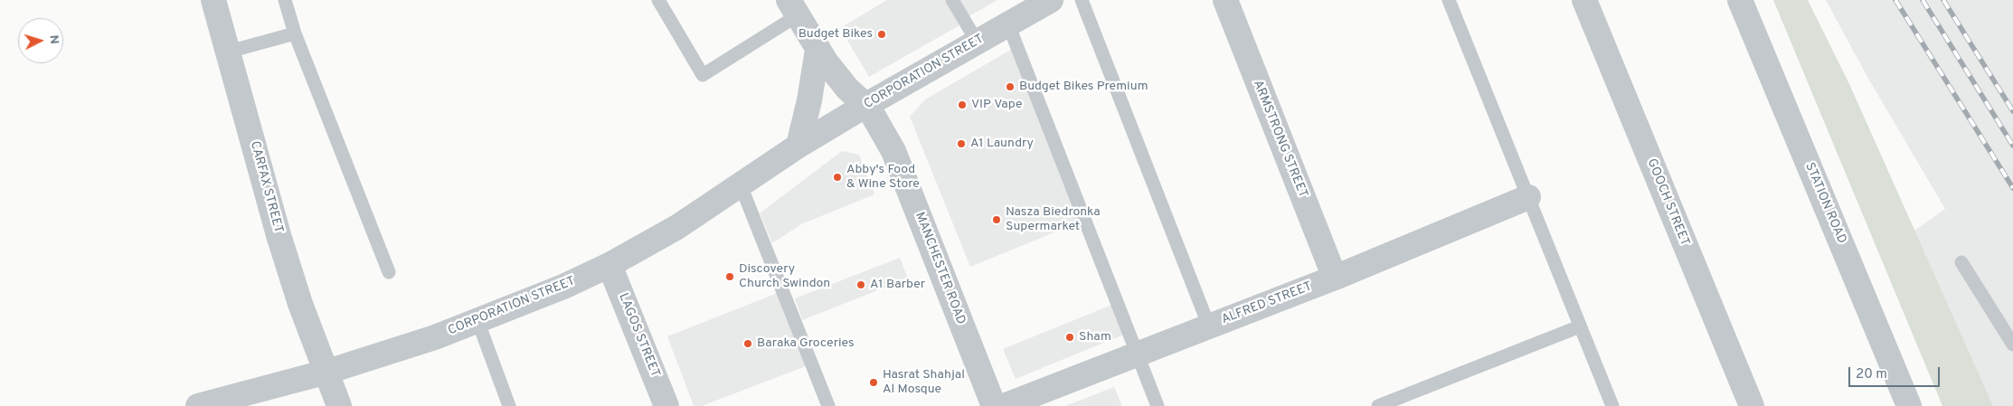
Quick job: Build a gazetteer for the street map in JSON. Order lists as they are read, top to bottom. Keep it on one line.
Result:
{"streets":{"street":["CORPORATION STREET","ARMSTRONG STREET","CARFAX STREET","GOOCH STREET","STATION ROAD","MANCHESTER ROAD","ALFRED STREET","LAGOS STREET"]},"crossings":[["CORPORATION STREET","CARFAX STREET"],["CORPORATION STREET","MANCHESTER ROAD"],["CORPORATION STREET","LAGOS STREET"],["ARMSTRONG STREET","ALFRED STREET"]],"places":["Budget Bikes","Budget Bikes Premium","VIP Vape","A1 Laundry","Abby's Food & Wine Store","Nasza Biedronka Supermarket","Discovery Church Swindon","A1 Barber","Sham","Baraka Groceries","Hasrat Shahjal Al Mosque"],"scale_bar":"20 m","north":"right"}
